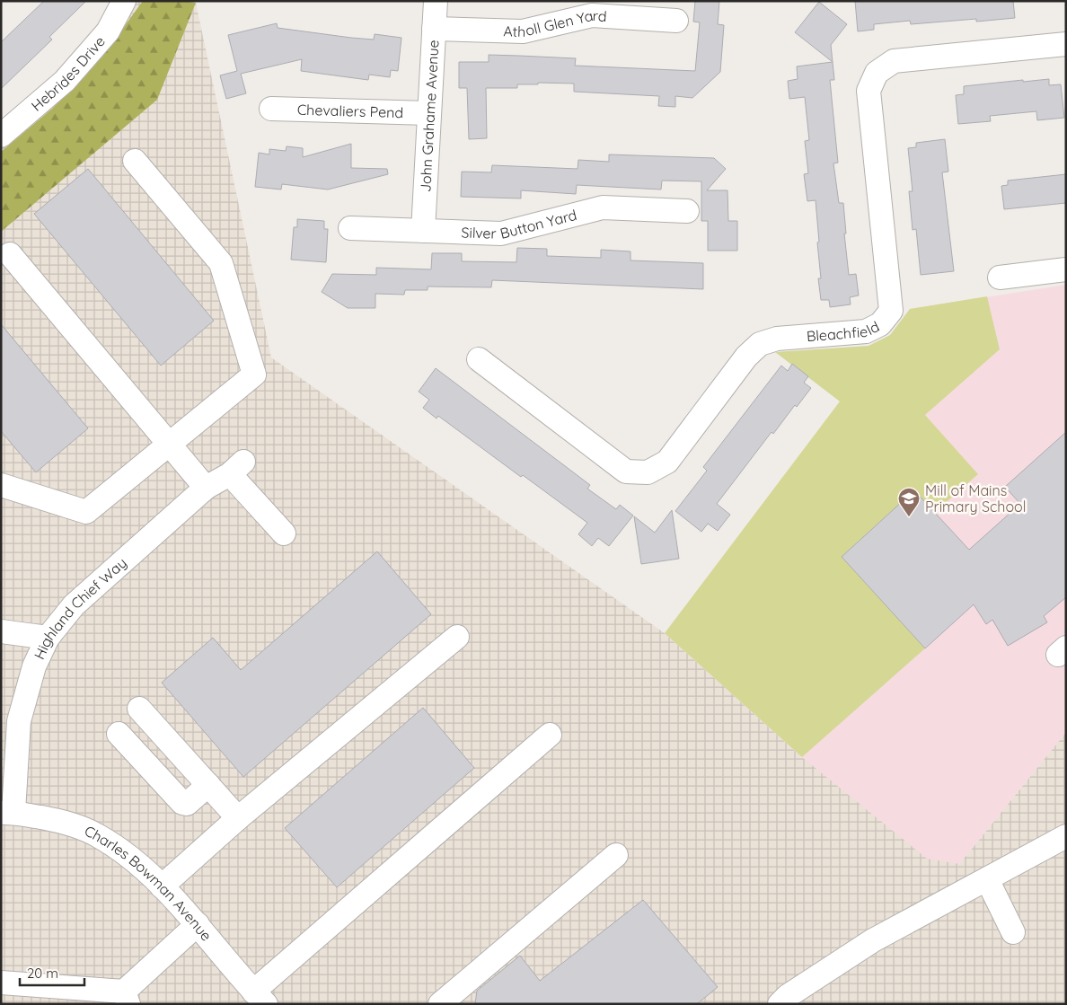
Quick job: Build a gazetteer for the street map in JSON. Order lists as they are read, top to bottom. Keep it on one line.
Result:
{"streets":{"street":["Atholl Glen Yard","Hebrides Drive","Chevaliers Pend","John Grahame Avenue","Silver Button Yard","Bleachfield","Highland Chief Way","Charles Bowman Avenue"]},"crossings":[["Atholl Glen Yard","John Grahame Avenue"],["Chevaliers Pend","John Grahame Avenue"],["John Grahame Avenue","Silver Button Yard"],["Highland Chief Way","Charles Bowman Avenue"]],"places":{"school or university":["Mill of Mains Primary School"]},"scale_bar":"20 m"}
